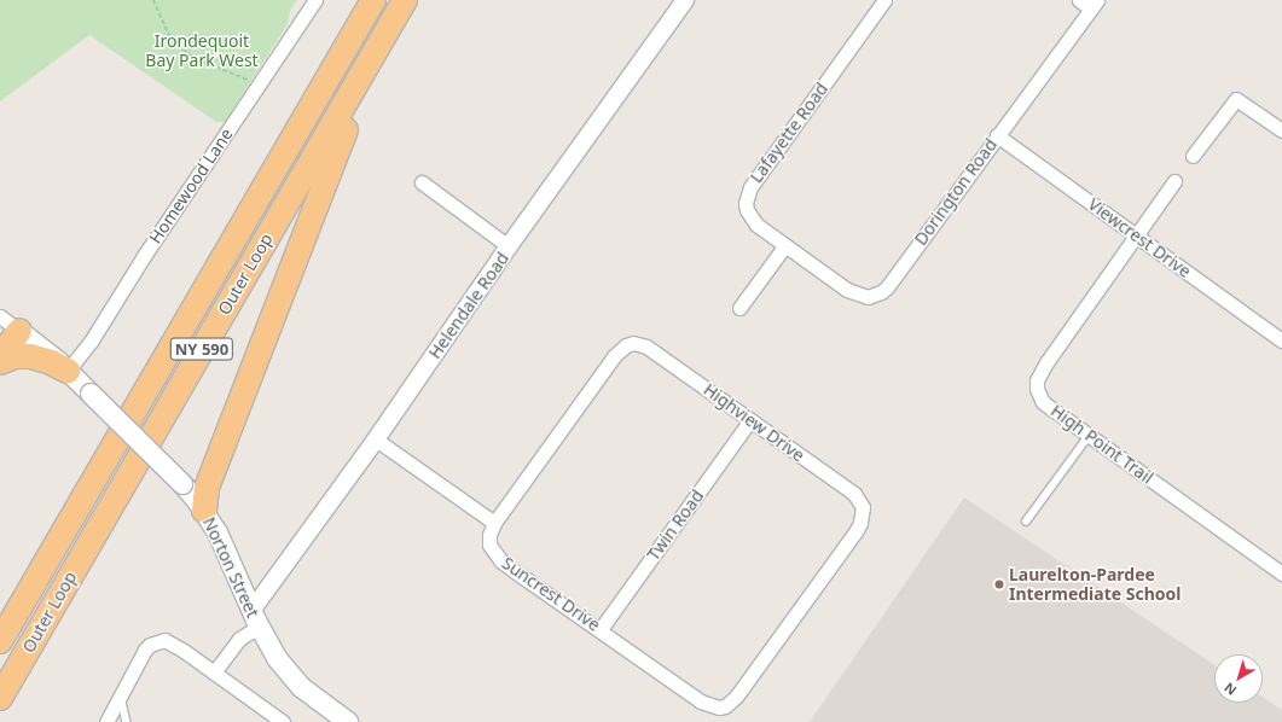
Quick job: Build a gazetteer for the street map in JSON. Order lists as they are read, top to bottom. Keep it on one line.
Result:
{"streets":{"highway":["Outer Loop","NY 590"],"main road":["Norton Street"],"street":["Lafayette Road","Homewood Lane","Dorington Road","Viewcrest Drive","Helendale Road","Highview Drive","High Point Trail","Twin Road","Suncrest Drive"]},"crossings":[["Lafayette Road","Dorington Road"],["Homewood Lane","Norton Street"],["Dorington Road","Viewcrest Drive"],["Viewcrest Drive","High Point Trail"],["Helendale Road","Norton Street"],["Highview Drive","Twin Road"],["Highview Drive","Suncrest Drive"],["Twin Road","Suncrest Drive"]],"parks":["Irondequoit Bay Park West"],"places":["Laurelton-Pardee Intermediate School"],"north":"bottom left"}
